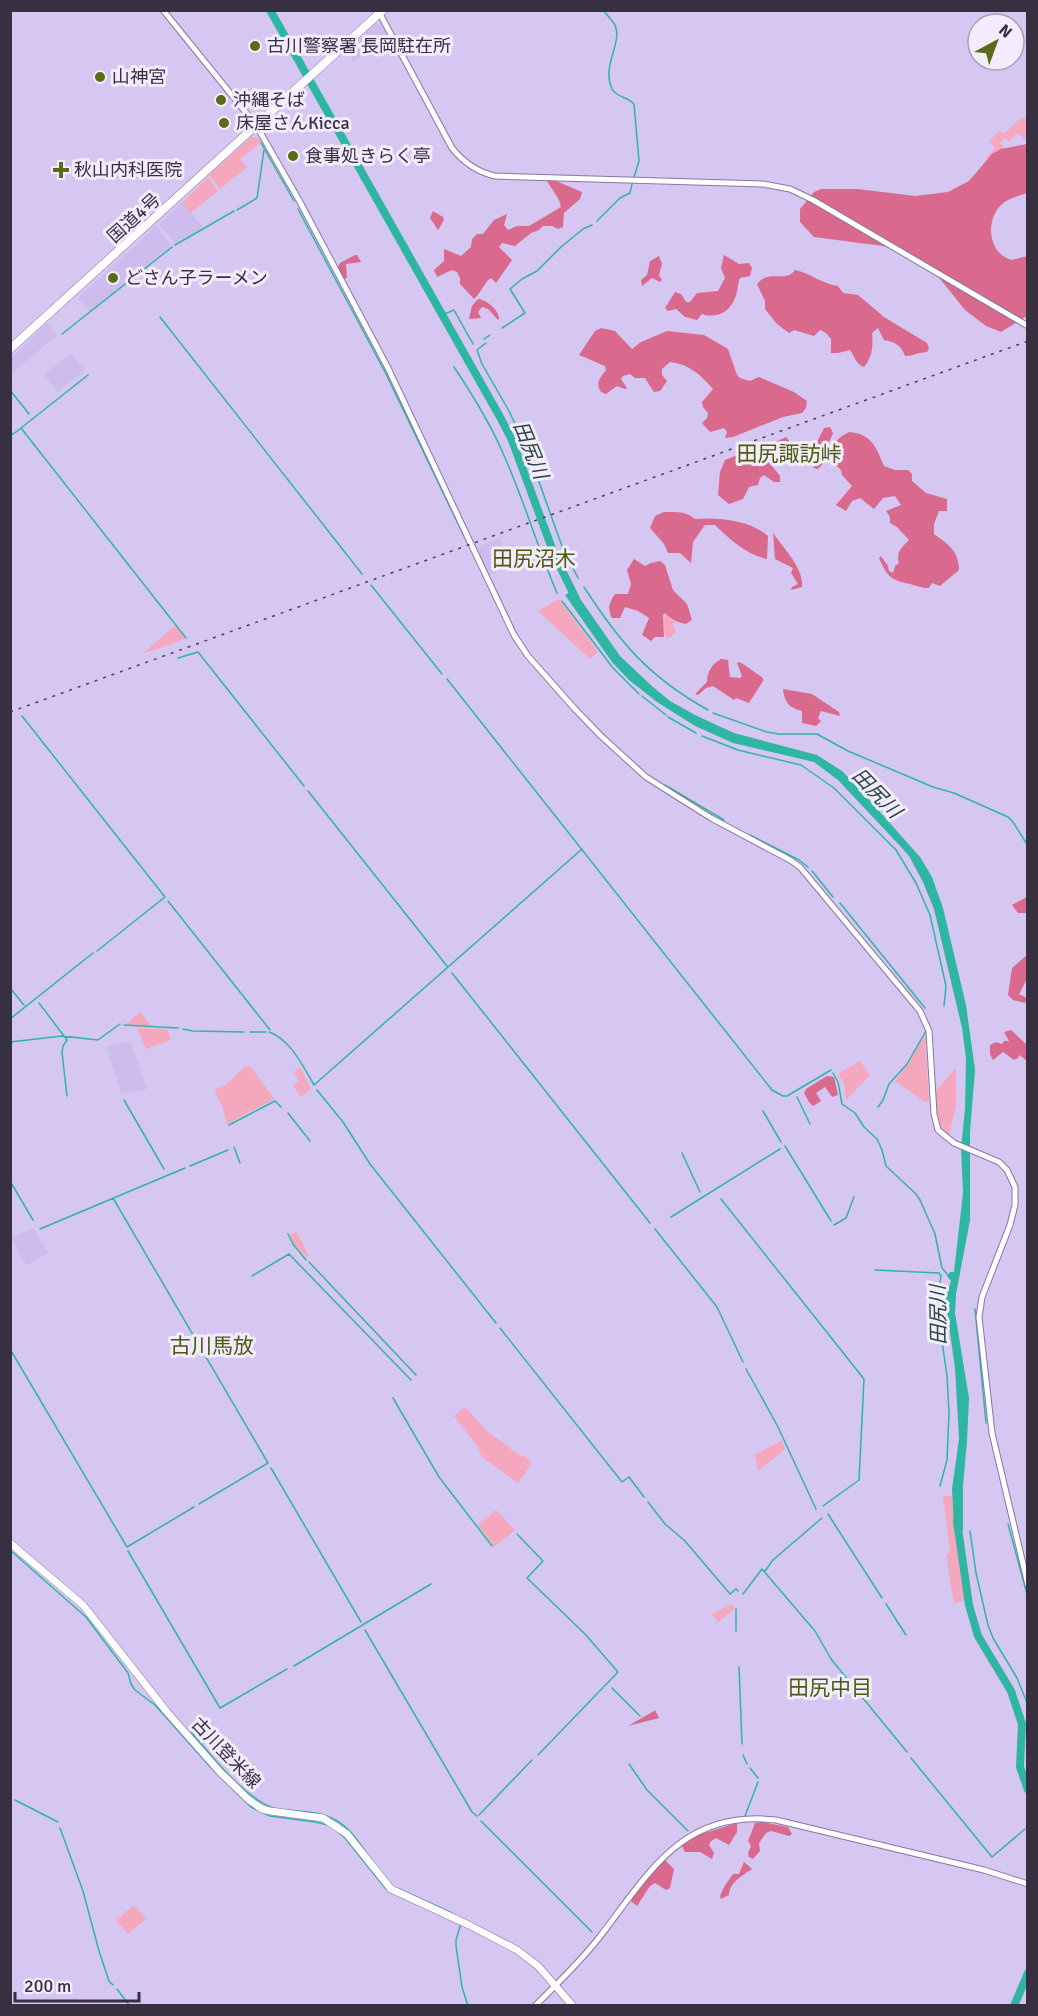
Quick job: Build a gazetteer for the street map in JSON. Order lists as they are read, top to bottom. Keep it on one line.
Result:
{"streets":{"highway":["国道4号"],"main road":["古川登米線"]},"districts":["田尻諏訪峠","田尻沼木","古川馬放","田尻中目"],"water":["田尻川"],"places":{"other":["古川警察署 長岡駐在所","山神宮","沖縄そば","床屋さんKicca","食事処きらく亭","どさん子ラーメン"],"health":["秋山内科医院"]},"scale_bar":"200 m","north":"top right"}
